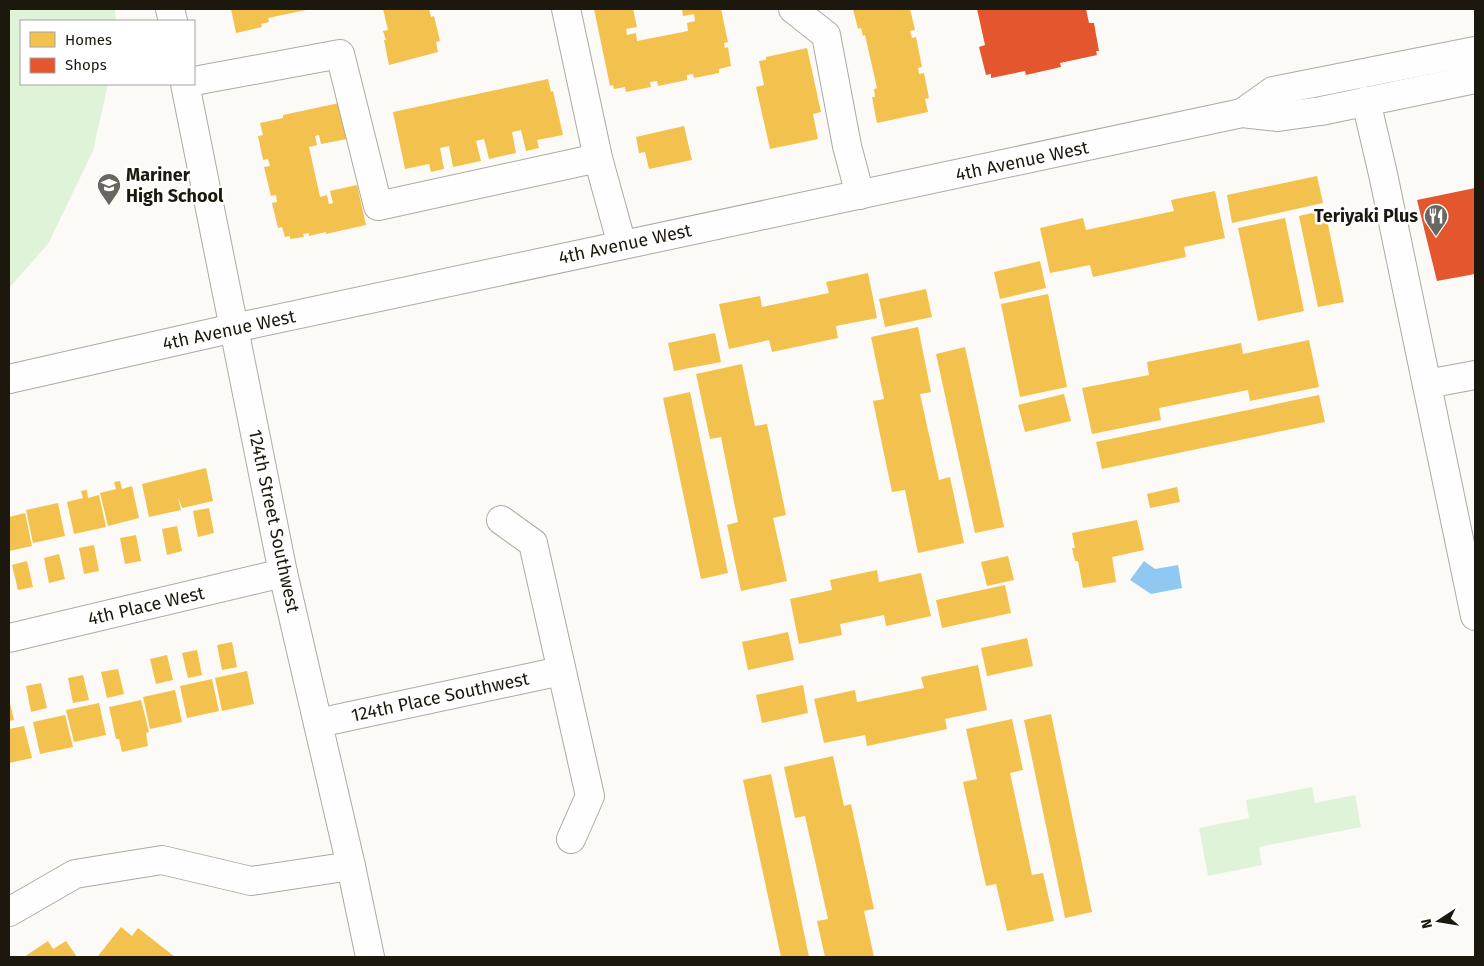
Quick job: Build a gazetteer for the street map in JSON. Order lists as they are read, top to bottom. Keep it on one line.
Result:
{"streets":{"street":["4th Avenue West","124th Street Southwest","4th Place West","124th Place Southwest"]},"crossings":[["4th Avenue West","124th Street Southwest"],["124th Street Southwest","4th Place West"],["124th Street Southwest","124th Place Southwest"]],"places":{"school or university":["Mariner High School"],"restaurant":["Teriyaki Plus"]},"legend":["Homes","Shops"],"north":"left"}
